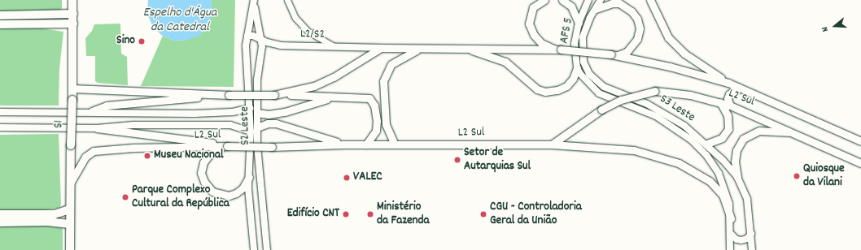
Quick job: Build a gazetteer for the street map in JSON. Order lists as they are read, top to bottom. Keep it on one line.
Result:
{"streets":{"highway":["S1"],"main road":["AFS 5","L2/S2","L2 Sul","S3 Leste","S2 Leste"]},"crossings":[["AFS 5","S3 Leste"],["L2/S2","L2 Sul"],["L2/S2","S2 Leste"],["L2 Sul","S1"]],"water":["Espelho d'Água da Catedral"],"places":["Sino","Museu Nacional","Setor de Autarquias Sul","Quiosque da Vilani","VALEC","Parque Complexo Cultural da República","Edifício CNT","Ministério da Fazenda","CGU - Controladoria Geral da União"],"north":"left"}
